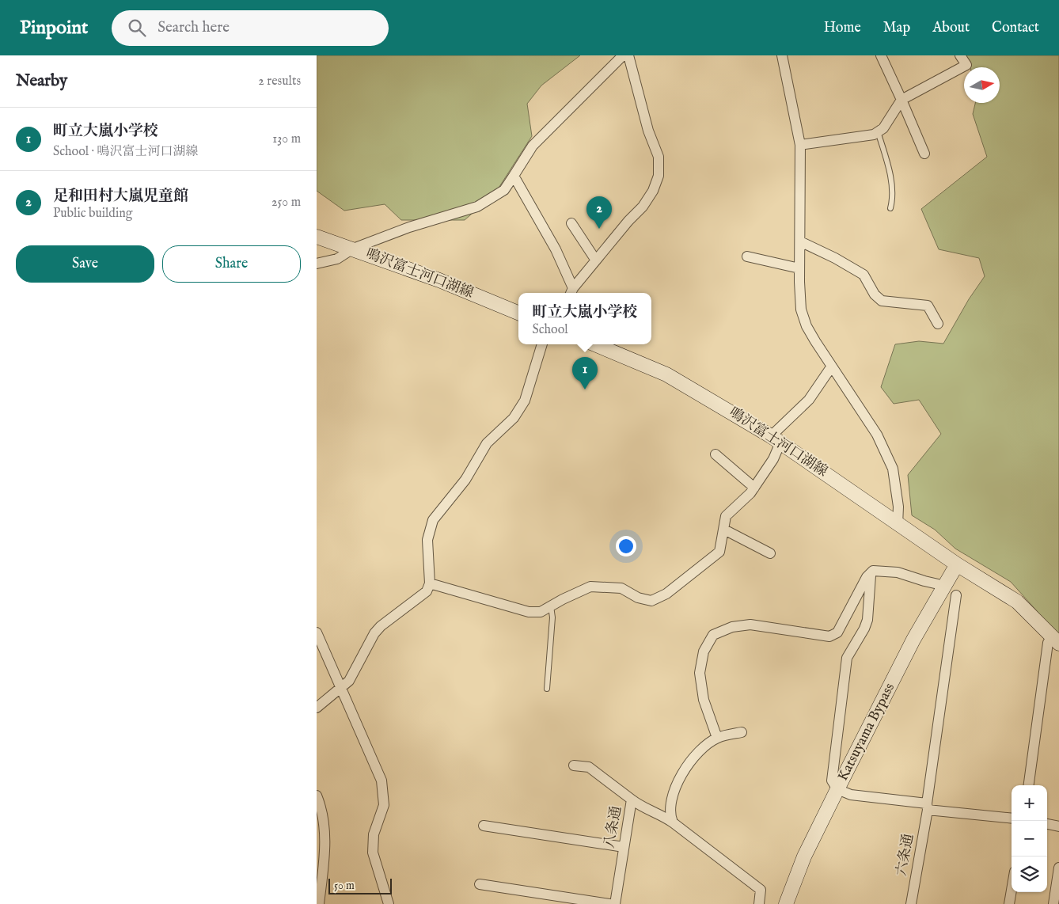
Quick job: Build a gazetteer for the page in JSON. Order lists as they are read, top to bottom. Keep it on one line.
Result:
{"streets":{"main road":["鳴沢富士河口湖線","Katsuyama Bypass"],"street":["八条通","六条通"]},"crossings":[["鳴沢富士河口湖線","Katsuyama Bypass"]],"scale_bar":"50 m","north":"right","page":{"header":"Pinpoint","search":"Search here","nav":["Home","Map","About","Contact"],"heading":["Nearby","2 results"],"list":[{"mark":"1","name":"町立大嵐小学校","note":"School · 鳴沢富士河口湖線","value":"130 m"},{"mark":"2","name":"足和田村大嵐児童館","note":"Public building","value":"250 m"}],"pins":["2","1"],"buttons":["Save","Share"],"popup":["町立大嵐小学校","School"],"map_buttons":["+","−"],"scale":"50 m"}}
